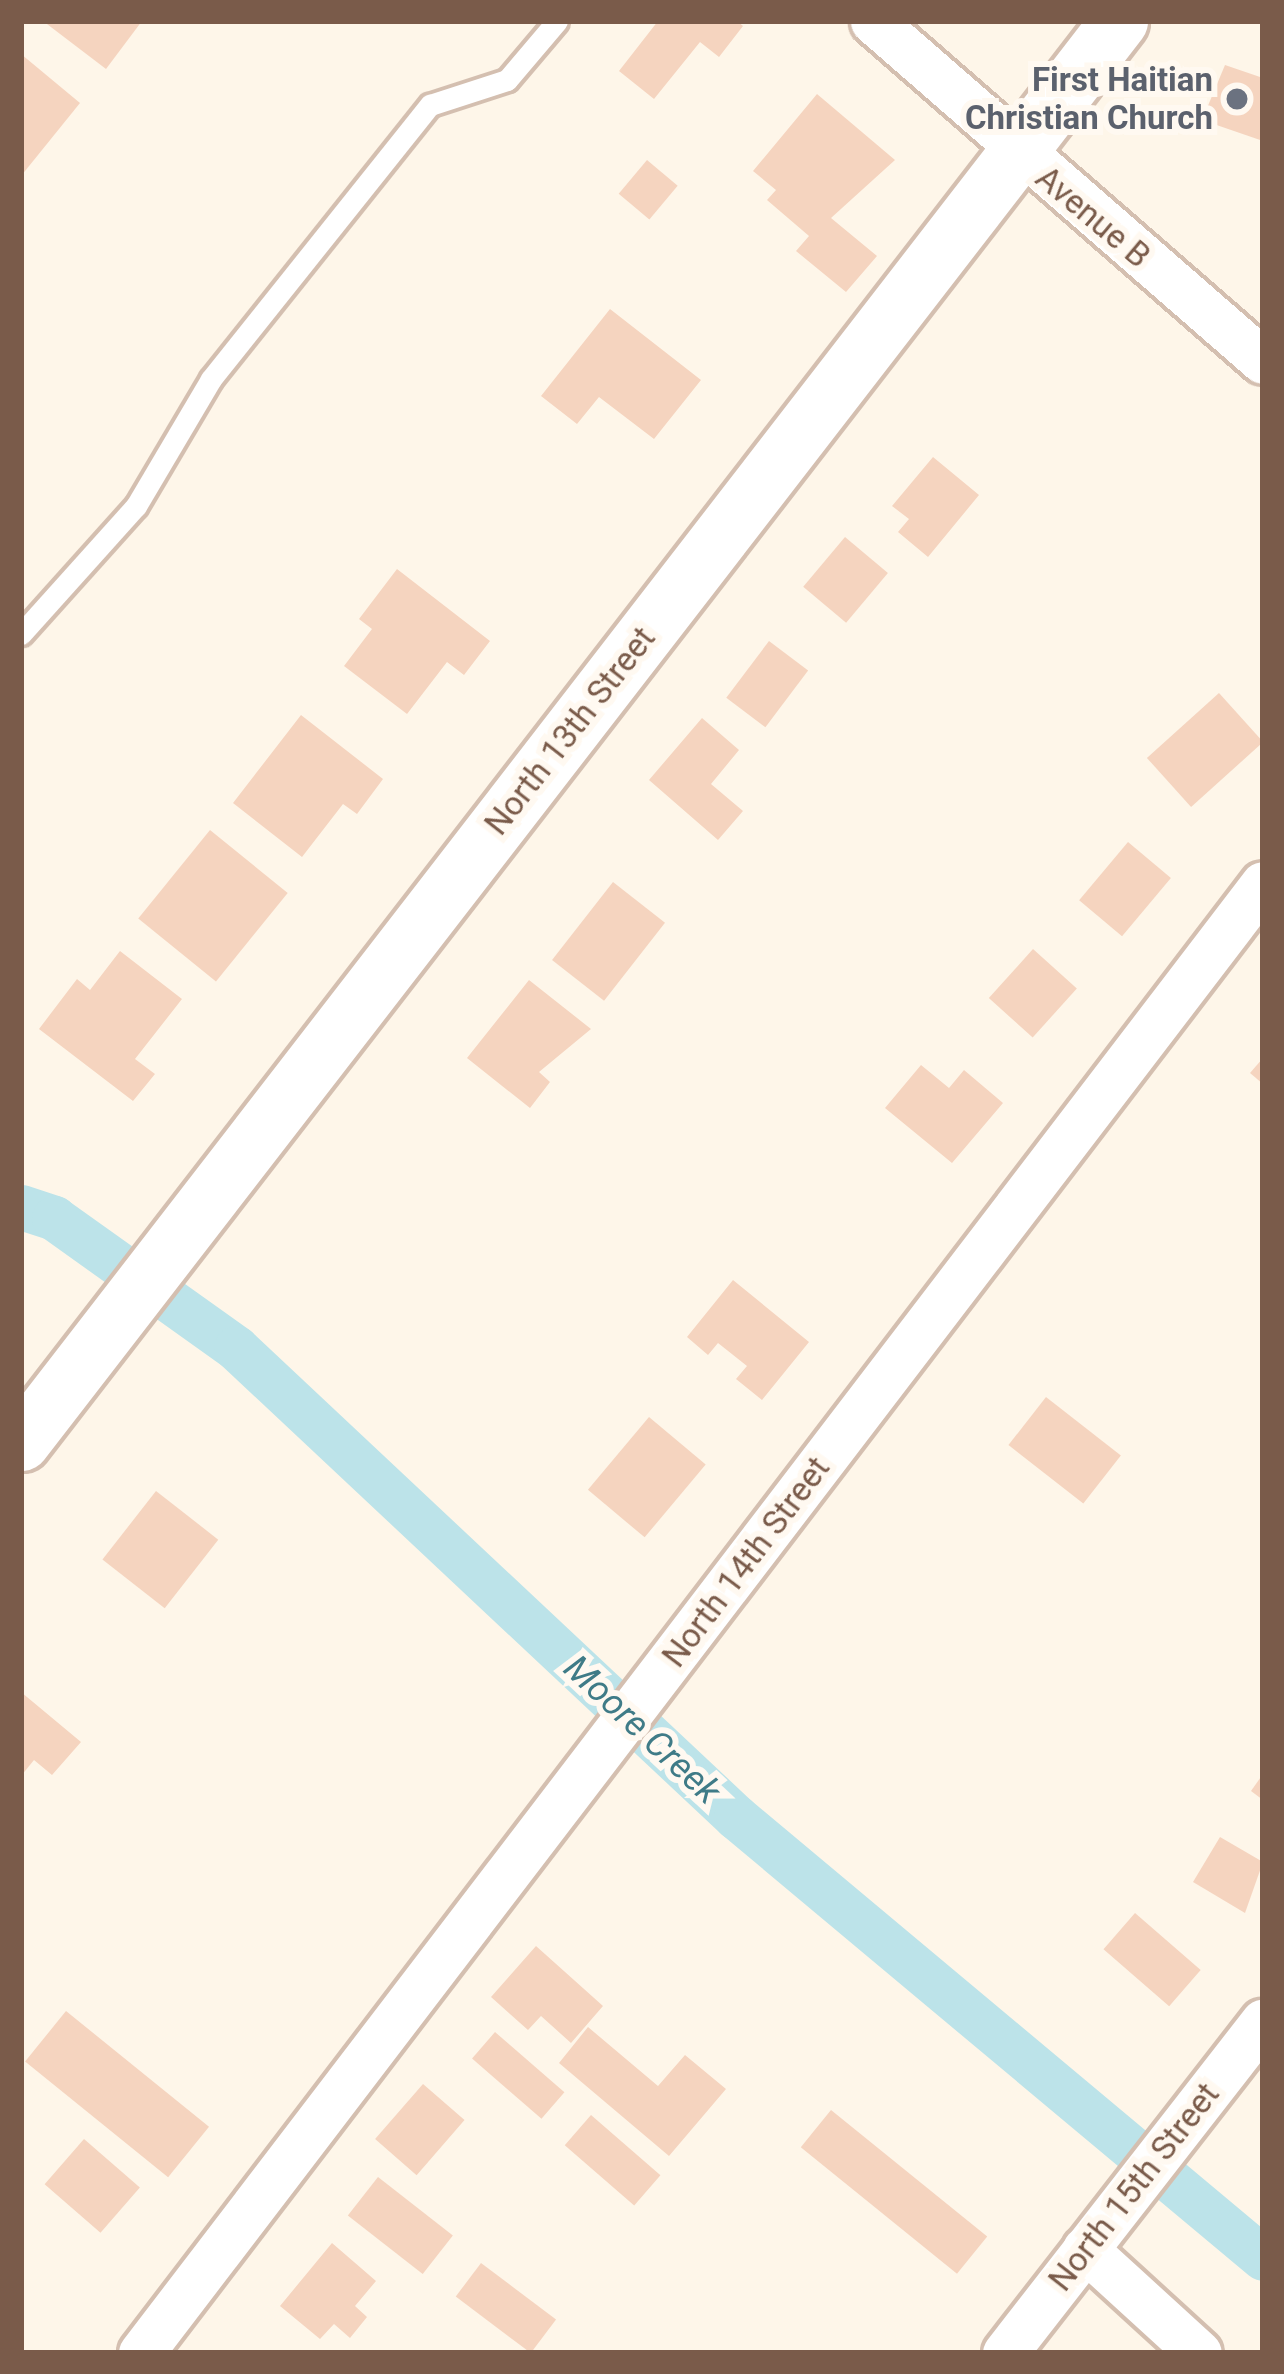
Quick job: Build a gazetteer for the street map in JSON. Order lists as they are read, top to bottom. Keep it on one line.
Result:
{"streets":{"street":["Avenue B","North 13th Street","North 14th Street","North 15th Street"]},"crossings":[["Avenue B","North 13th Street"]],"water":["Moore Creek"],"places":["First Haitian Christian Church"]}
